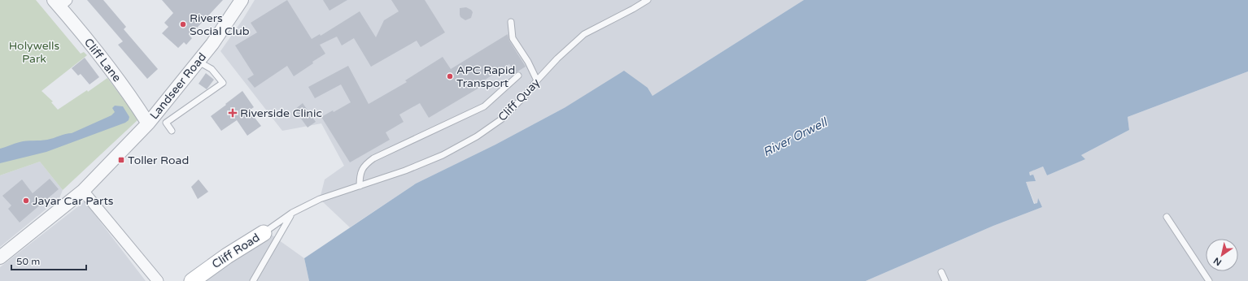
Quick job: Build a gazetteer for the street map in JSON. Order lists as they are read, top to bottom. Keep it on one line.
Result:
{"streets":{"main road":["Cliff Road"],"street":["Cliff Lane","Landseer Road"],"lane":["Cliff Quay"]},"crossings":[["Cliff Lane","Landseer Road"],["Cliff Quay","Cliff Road"]],"water":["River Orwell"],"parks":["Holywells Park"],"places":{"other":["Rivers Social Club","APC Rapid Transport","Jayar Car Parts"],"health":["Riverside Clinic"],"transit":["Toller Road"]},"scale_bar":"50 m","north":"bottom left"}
